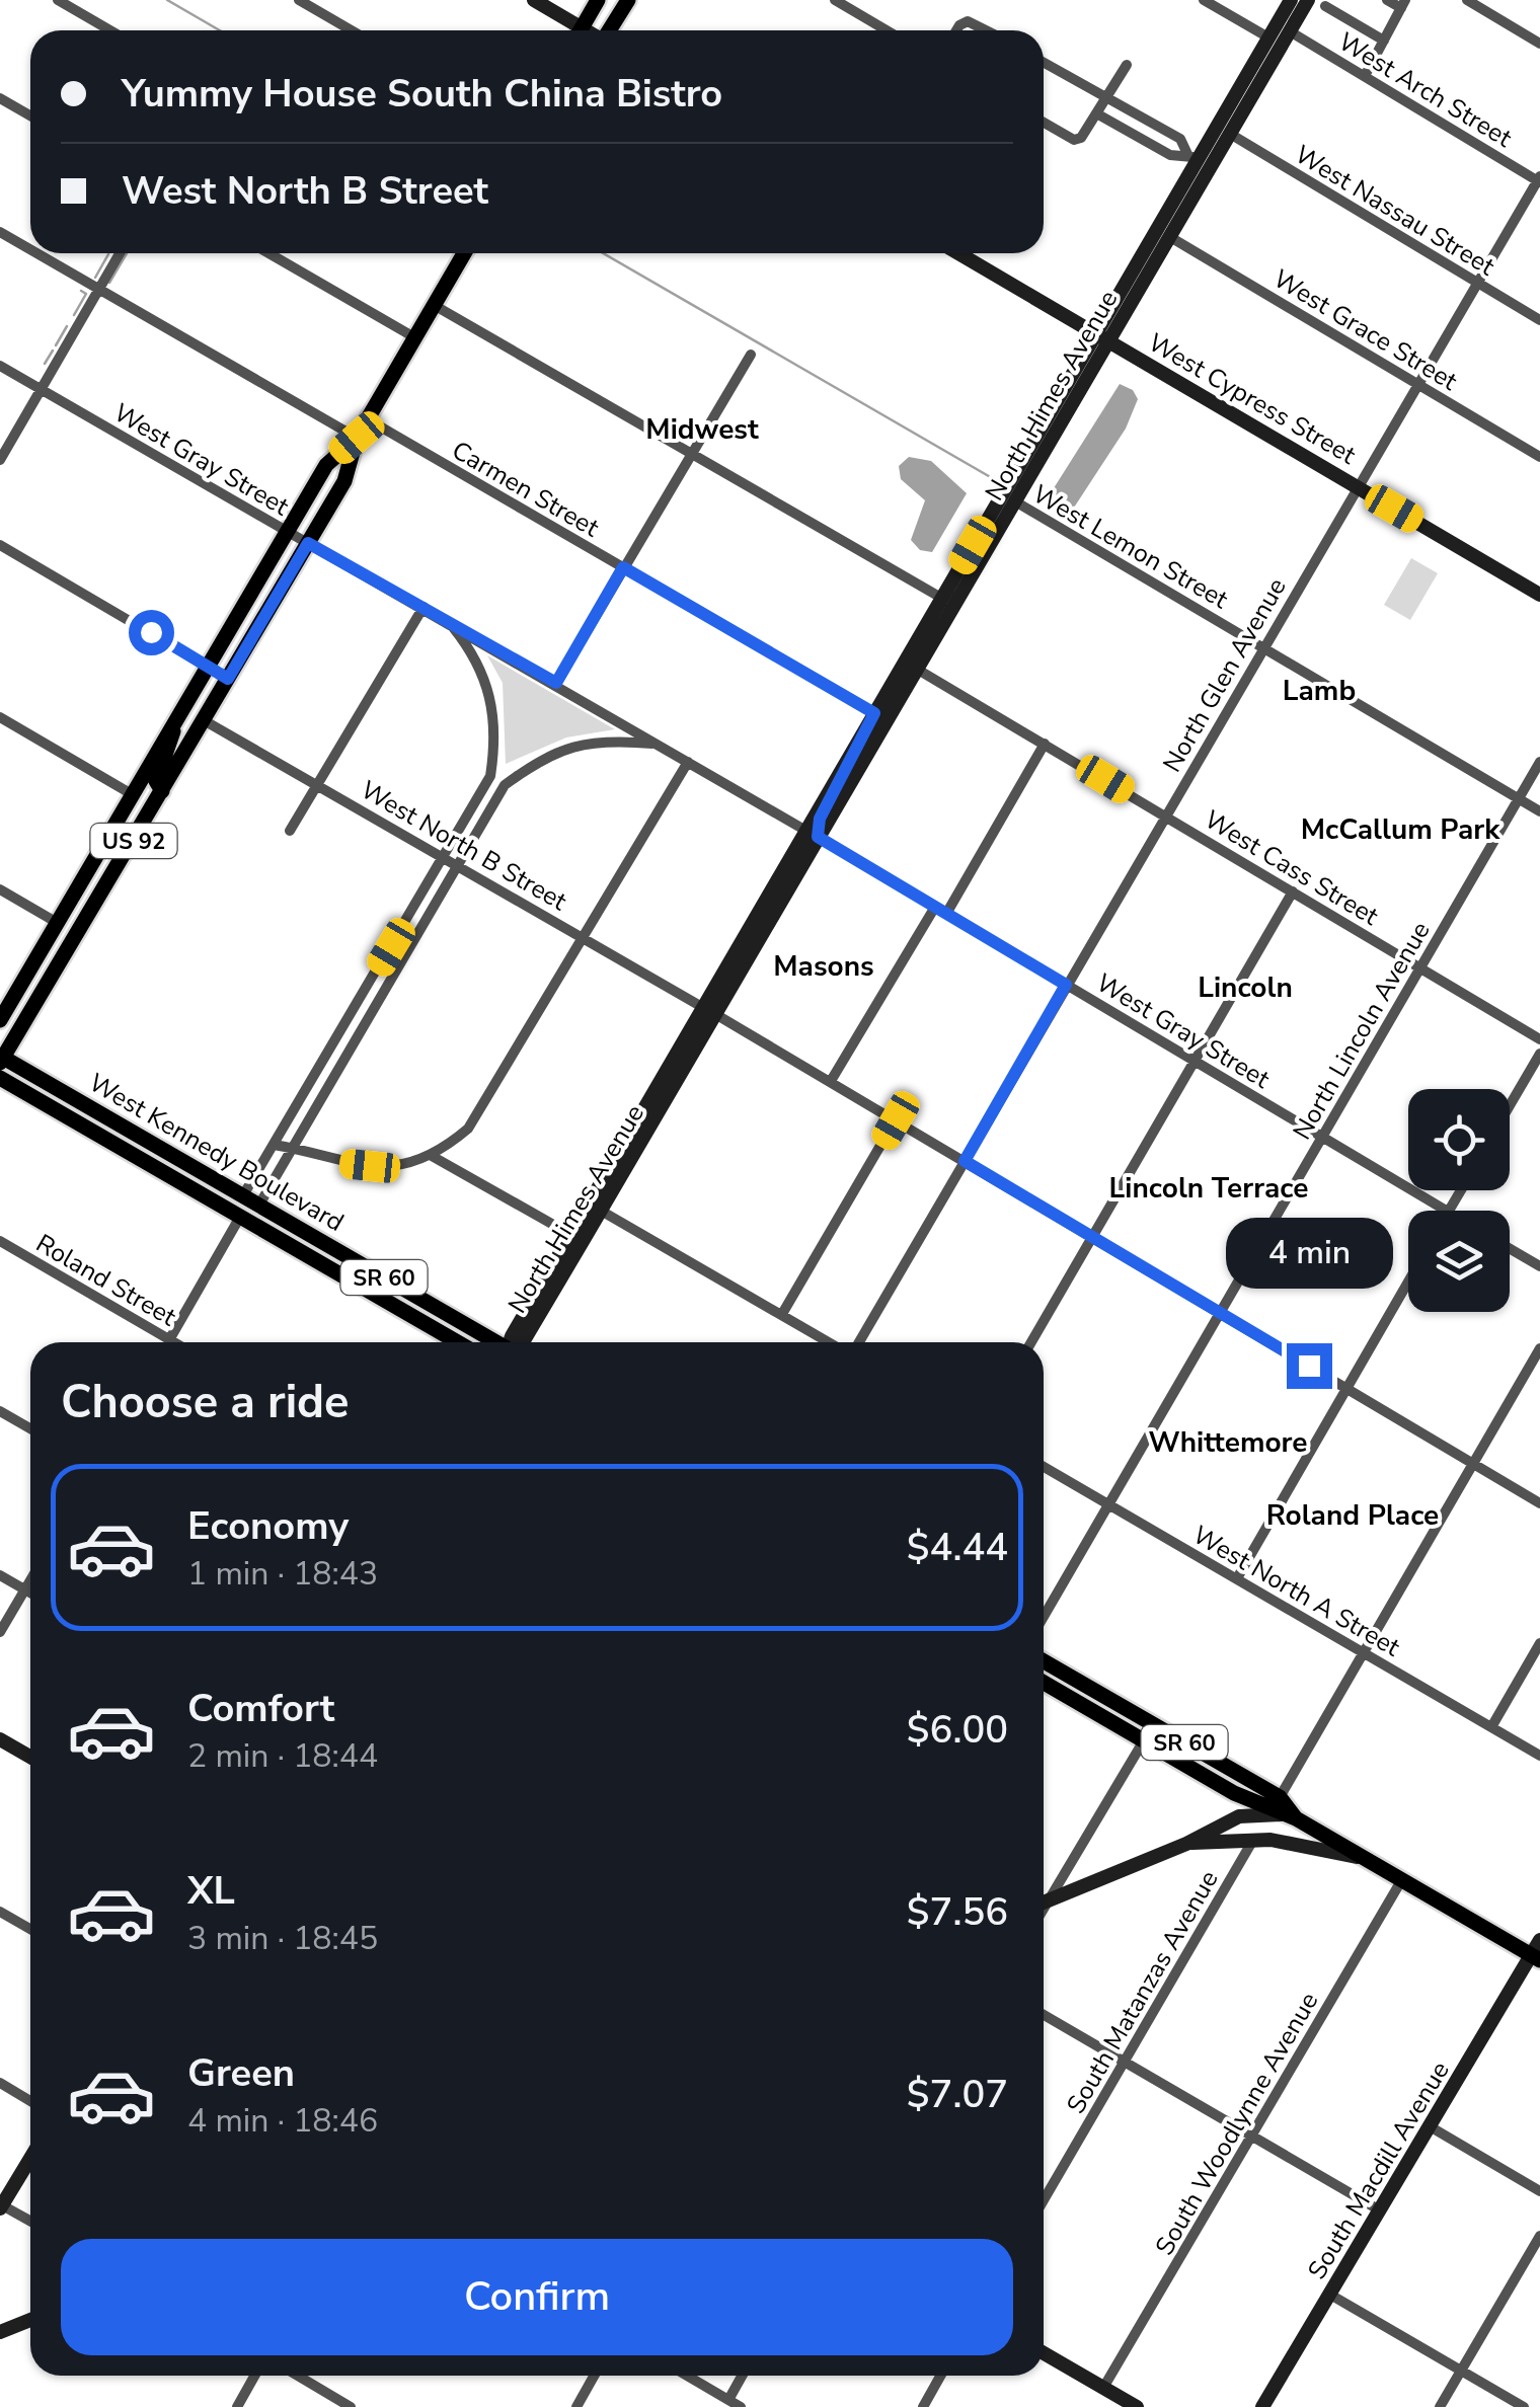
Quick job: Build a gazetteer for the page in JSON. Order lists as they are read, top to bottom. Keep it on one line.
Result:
{"streets":{"main road":["US 92","West Kennedy Boulevard","SR 60"],"street":["West Arch Street","West Nassau Street","West Grace Street","North Himes Avenue","West Cypress Street","West Gray Street","Carmen Street","West Lemon Street","North Glen Avenue","West North B Street","West Cass Street","North Lincoln Avenue","Roland Street","West North A Street","South Matanzas Avenue","South Woodlynne Avenue","South Macdill Avenue"]},"crossings":[["West Arch Street","North Himes Avenue"],["West Arch Street","North Glen Avenue"],["West Nassau Street","North Himes Avenue"],["West Nassau Street","North Glen Avenue"],["West Grace Street","North Himes Avenue"],["West Grace Street","North Glen Avenue"],["North Himes Avenue","West Cypress Street"],["North Himes Avenue","West Gray Street"],["North Himes Avenue","Carmen Street"],["North Himes Avenue","West Lemon Street"],["North Himes Avenue","West North B Street"],["North Himes Avenue","West Cass Street"],["West Cypress Street","North Glen Avenue"],["West Gray Street","North Glen Avenue"],["West Gray Street","US 92"],["West Gray Street","North Lincoln Avenue"],["Carmen Street","US 92"],["West Lemon Street","North Glen Avenue"],["West Lemon Street","North Lincoln Avenue"],["North Glen Avenue","West North B Street"],["North Glen Avenue","West Cass Street"],["US 92","West North B Street"],["US 92","West Kennedy Boulevard"],["West North B Street","North Lincoln Avenue"],["West Cass Street","North Lincoln Avenue"],["North Lincoln Avenue","West North A Street"],["SR 60","South Woodlynne Avenue"],["SR 60","South Macdill Avenue"]],"districts":["Midwest","Lamb","McCallum Park","Masons","Lincoln","Lincoln Terrace","Whittemore","Roland Place"],"page":{"banner":["Yummy House South China Bistro","West North B Street"],"bubble":"4 min","heading":"Choose a ride","list":[{"name":"Economy","note":"1 min · 18:43","value":"$4.44"},{"name":"Comfort","note":"2 min · 18:44","value":"$6.00"},{"name":"XL","note":"3 min · 18:45","value":"$7.56"},{"name":"Green","note":"4 min · 18:46","value":"$7.07"}],"buttons":"Confirm"}}
